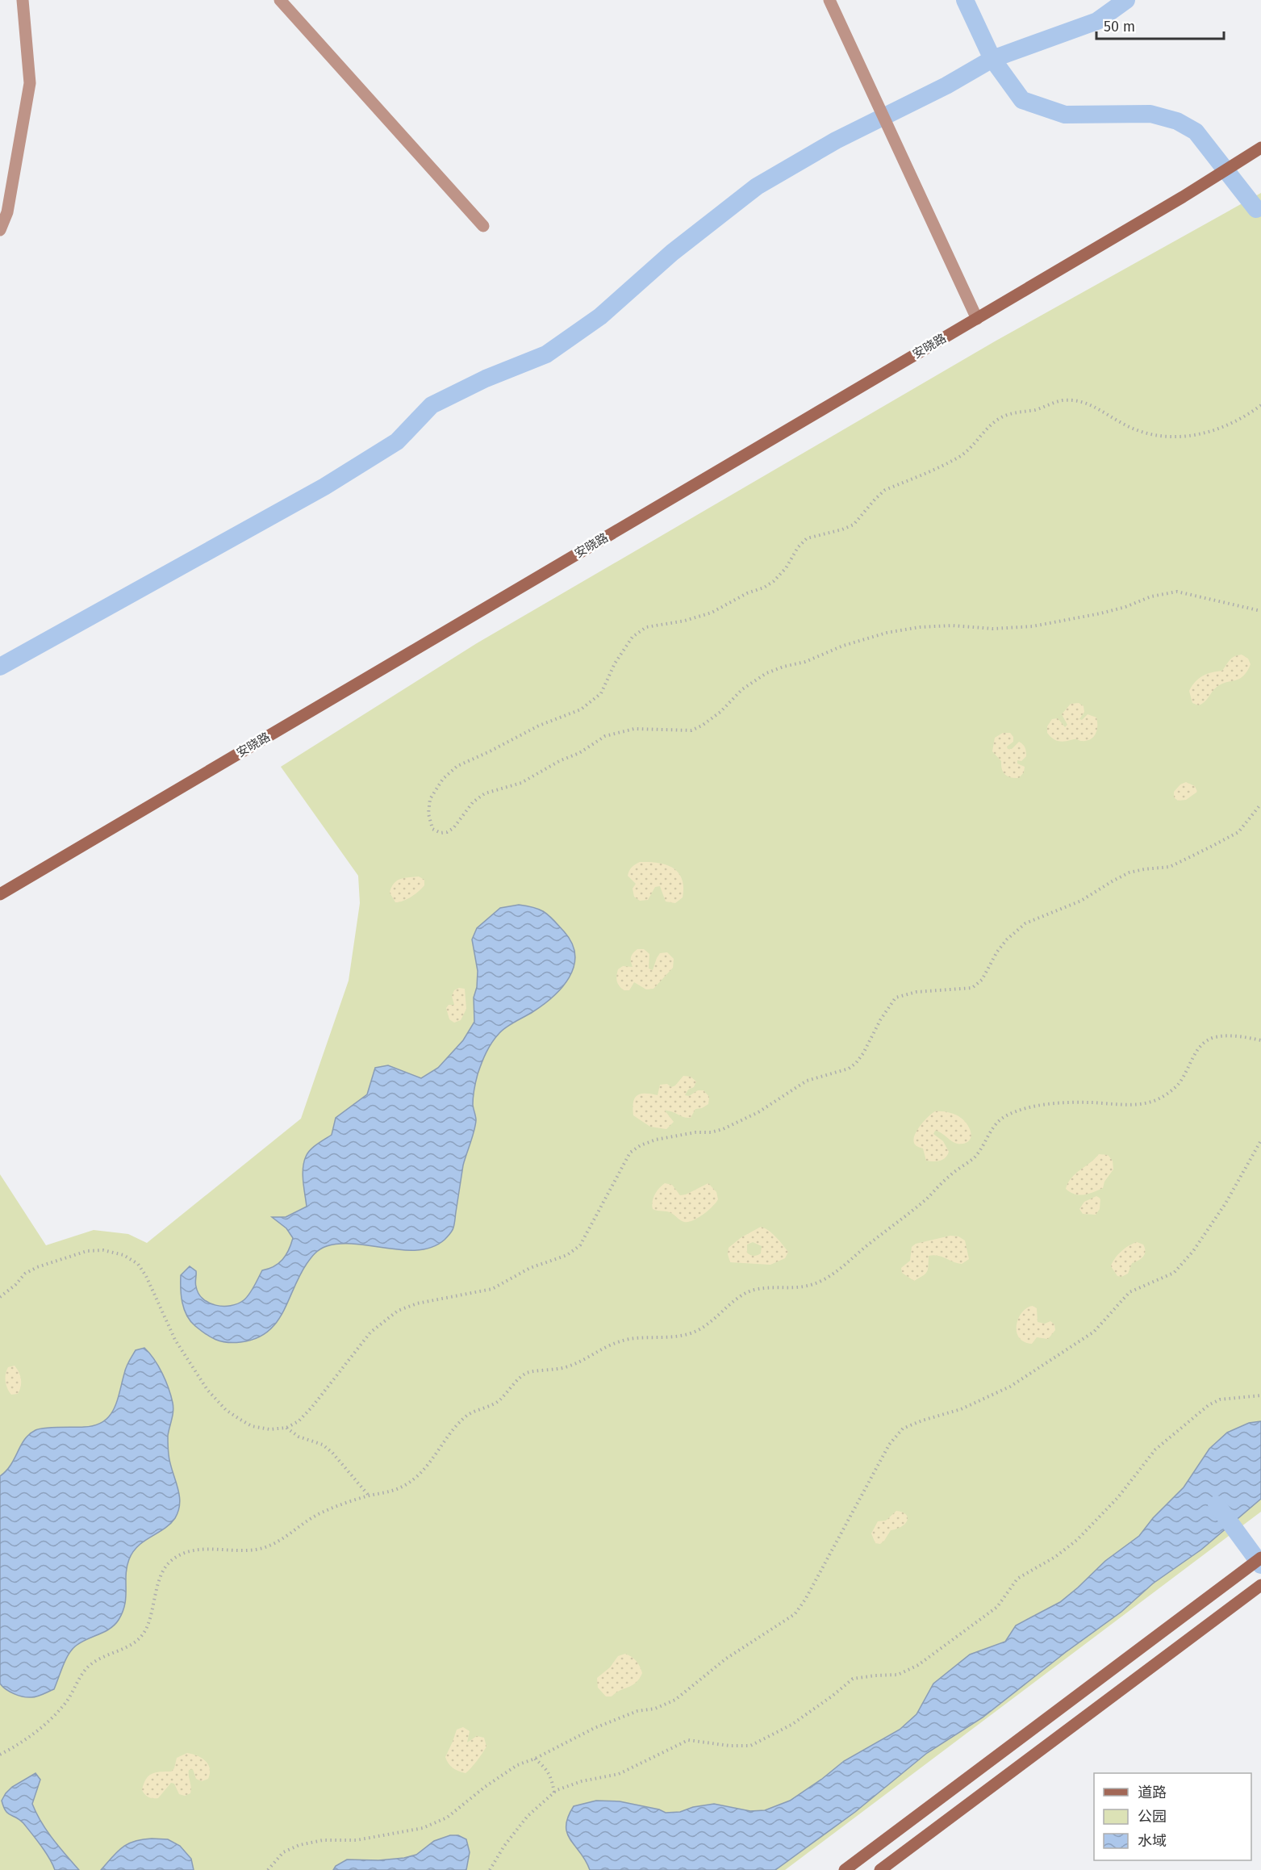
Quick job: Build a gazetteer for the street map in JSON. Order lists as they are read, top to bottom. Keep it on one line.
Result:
{"streets":{"street":["安晓路"]},"legend":["道路","公园","水域"],"scale_bar":"50 m"}
